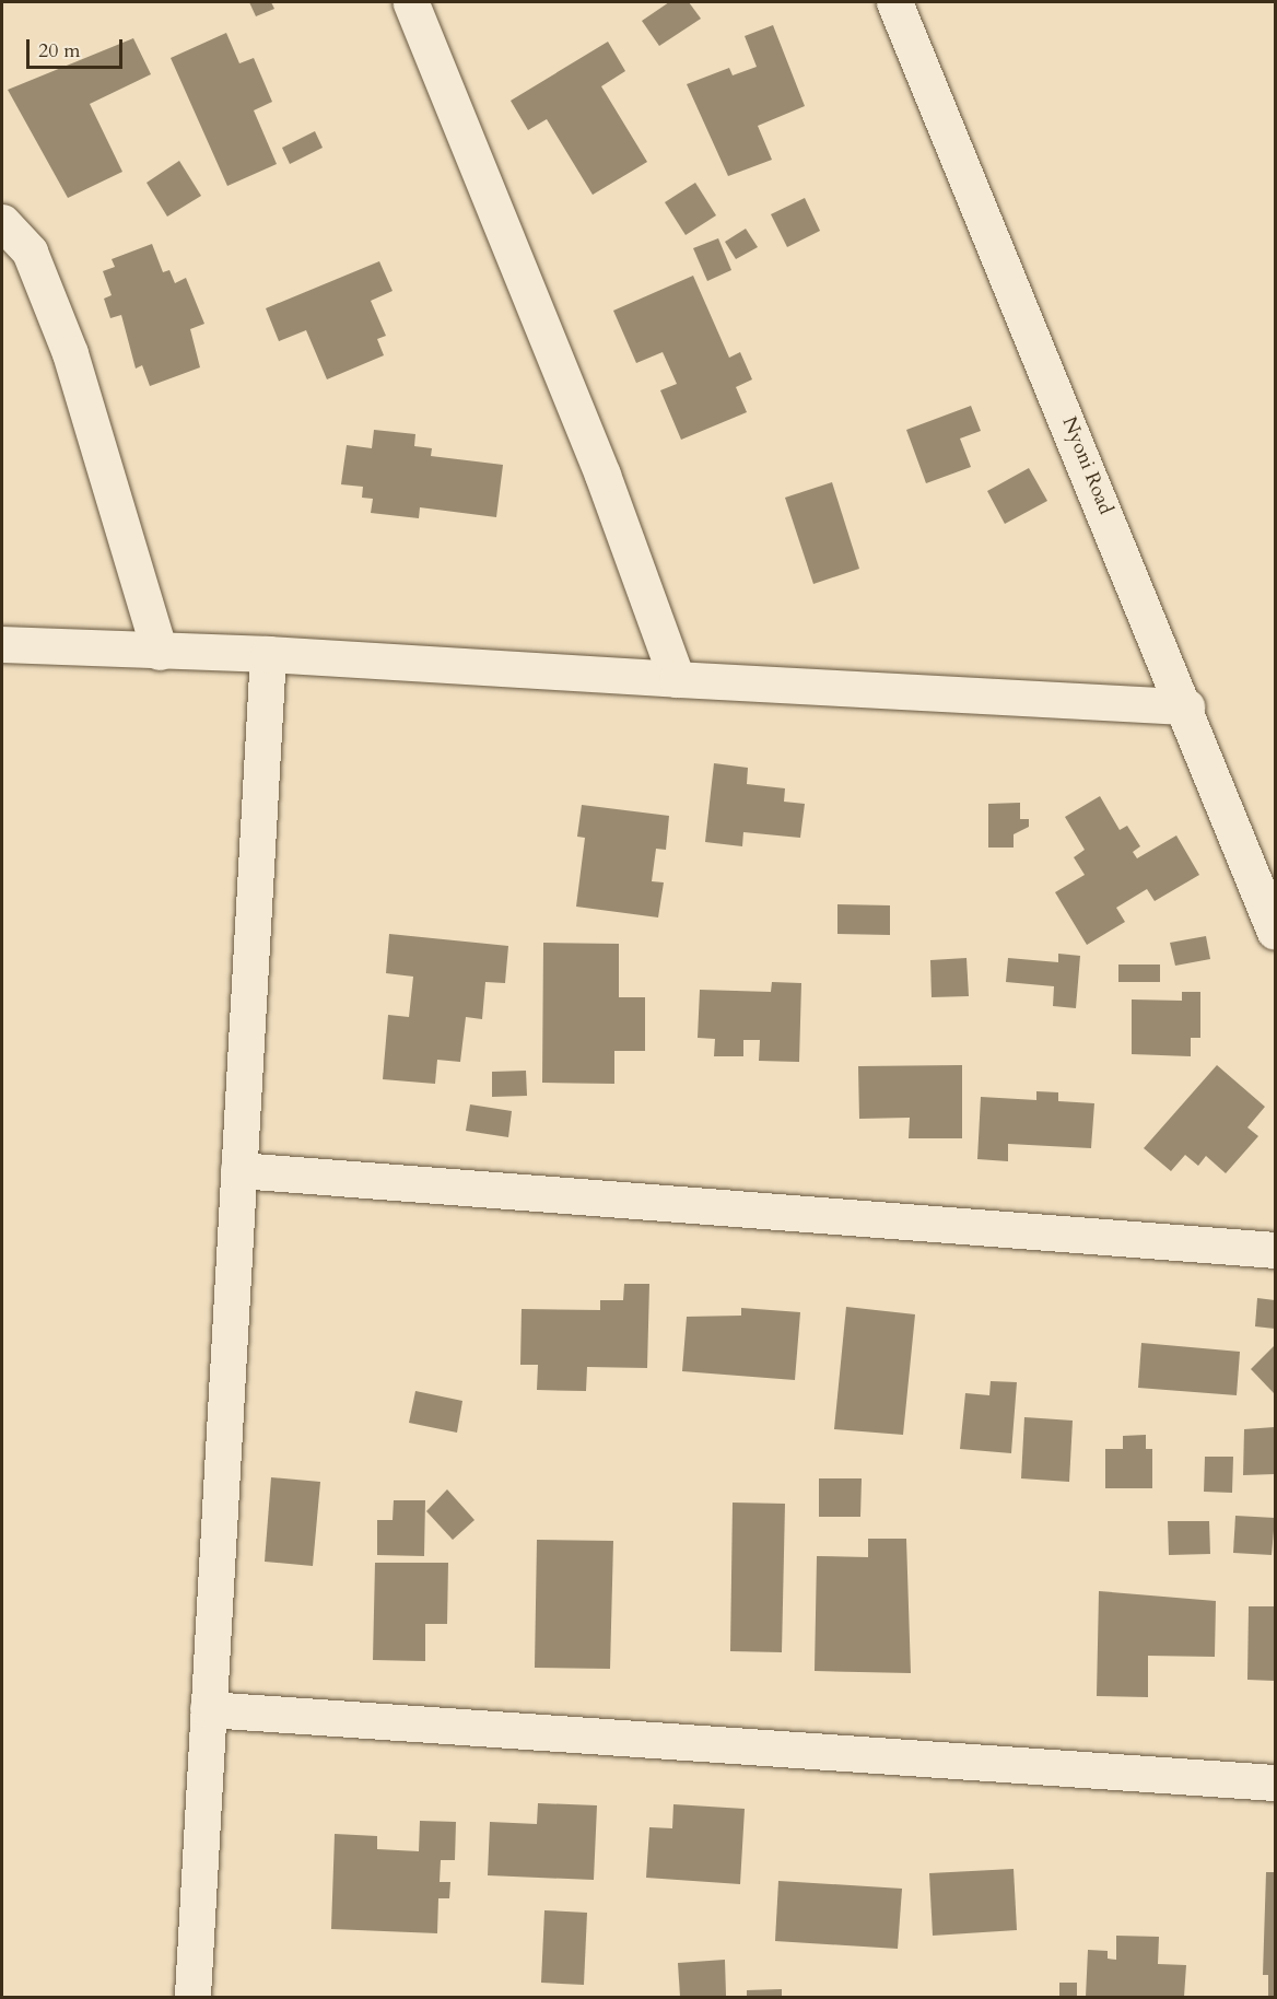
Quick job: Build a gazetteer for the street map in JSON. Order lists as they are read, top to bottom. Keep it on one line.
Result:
{"streets":{"street":["Nyoni Road"]},"scale_bar":"20 m"}
